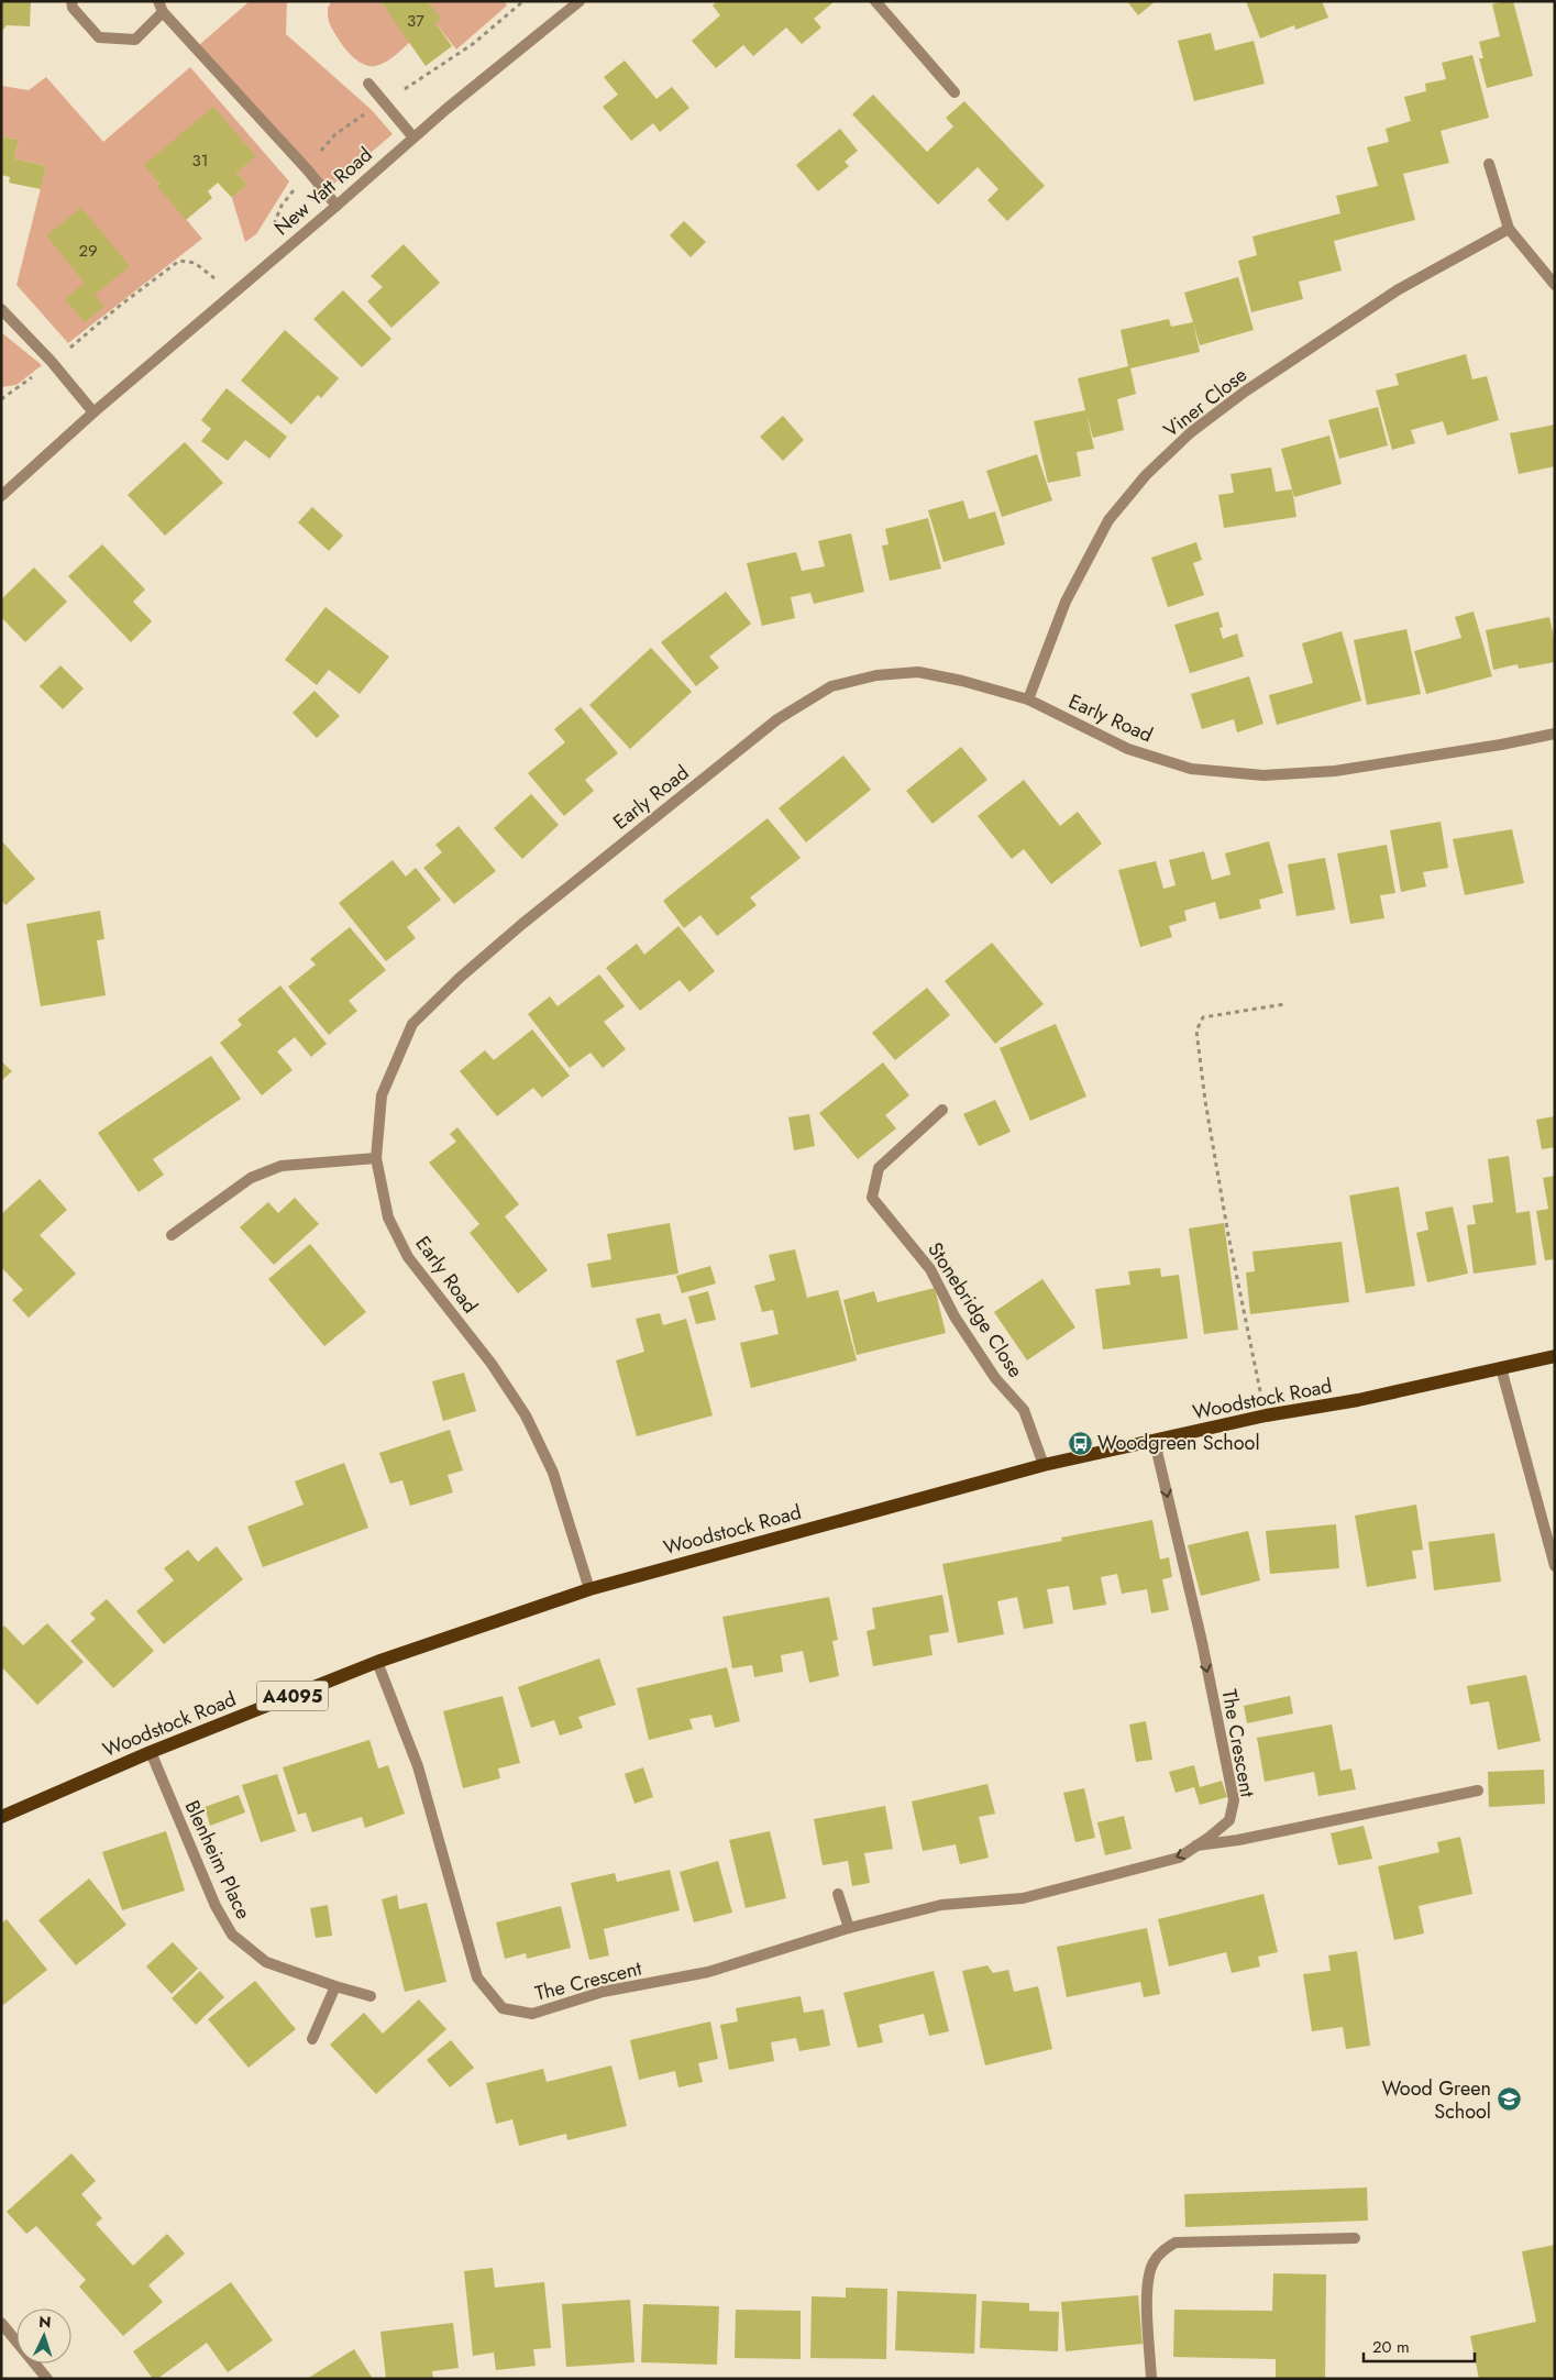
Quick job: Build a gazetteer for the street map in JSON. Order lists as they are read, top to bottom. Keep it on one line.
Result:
{"streets":{"main road":["Woodstock Road","A4095"],"street":["New Yatt Road","Viner Close","Early Road","Stonebridge Close","The Crescent","Blenheim Place"]},"crossings":[["Viner Close","Early Road"],["Early Road","Woodstock Road"],["Stonebridge Close","Woodstock Road"],["Woodstock Road","The Crescent"],["Woodstock Road","Blenheim Place"]],"places":{"bus stop":["Woodgreen School"],"school or university":["Wood Green School"]},"house_numbers":["37","31","29"],"scale_bar":"20 m","north":"top"}
